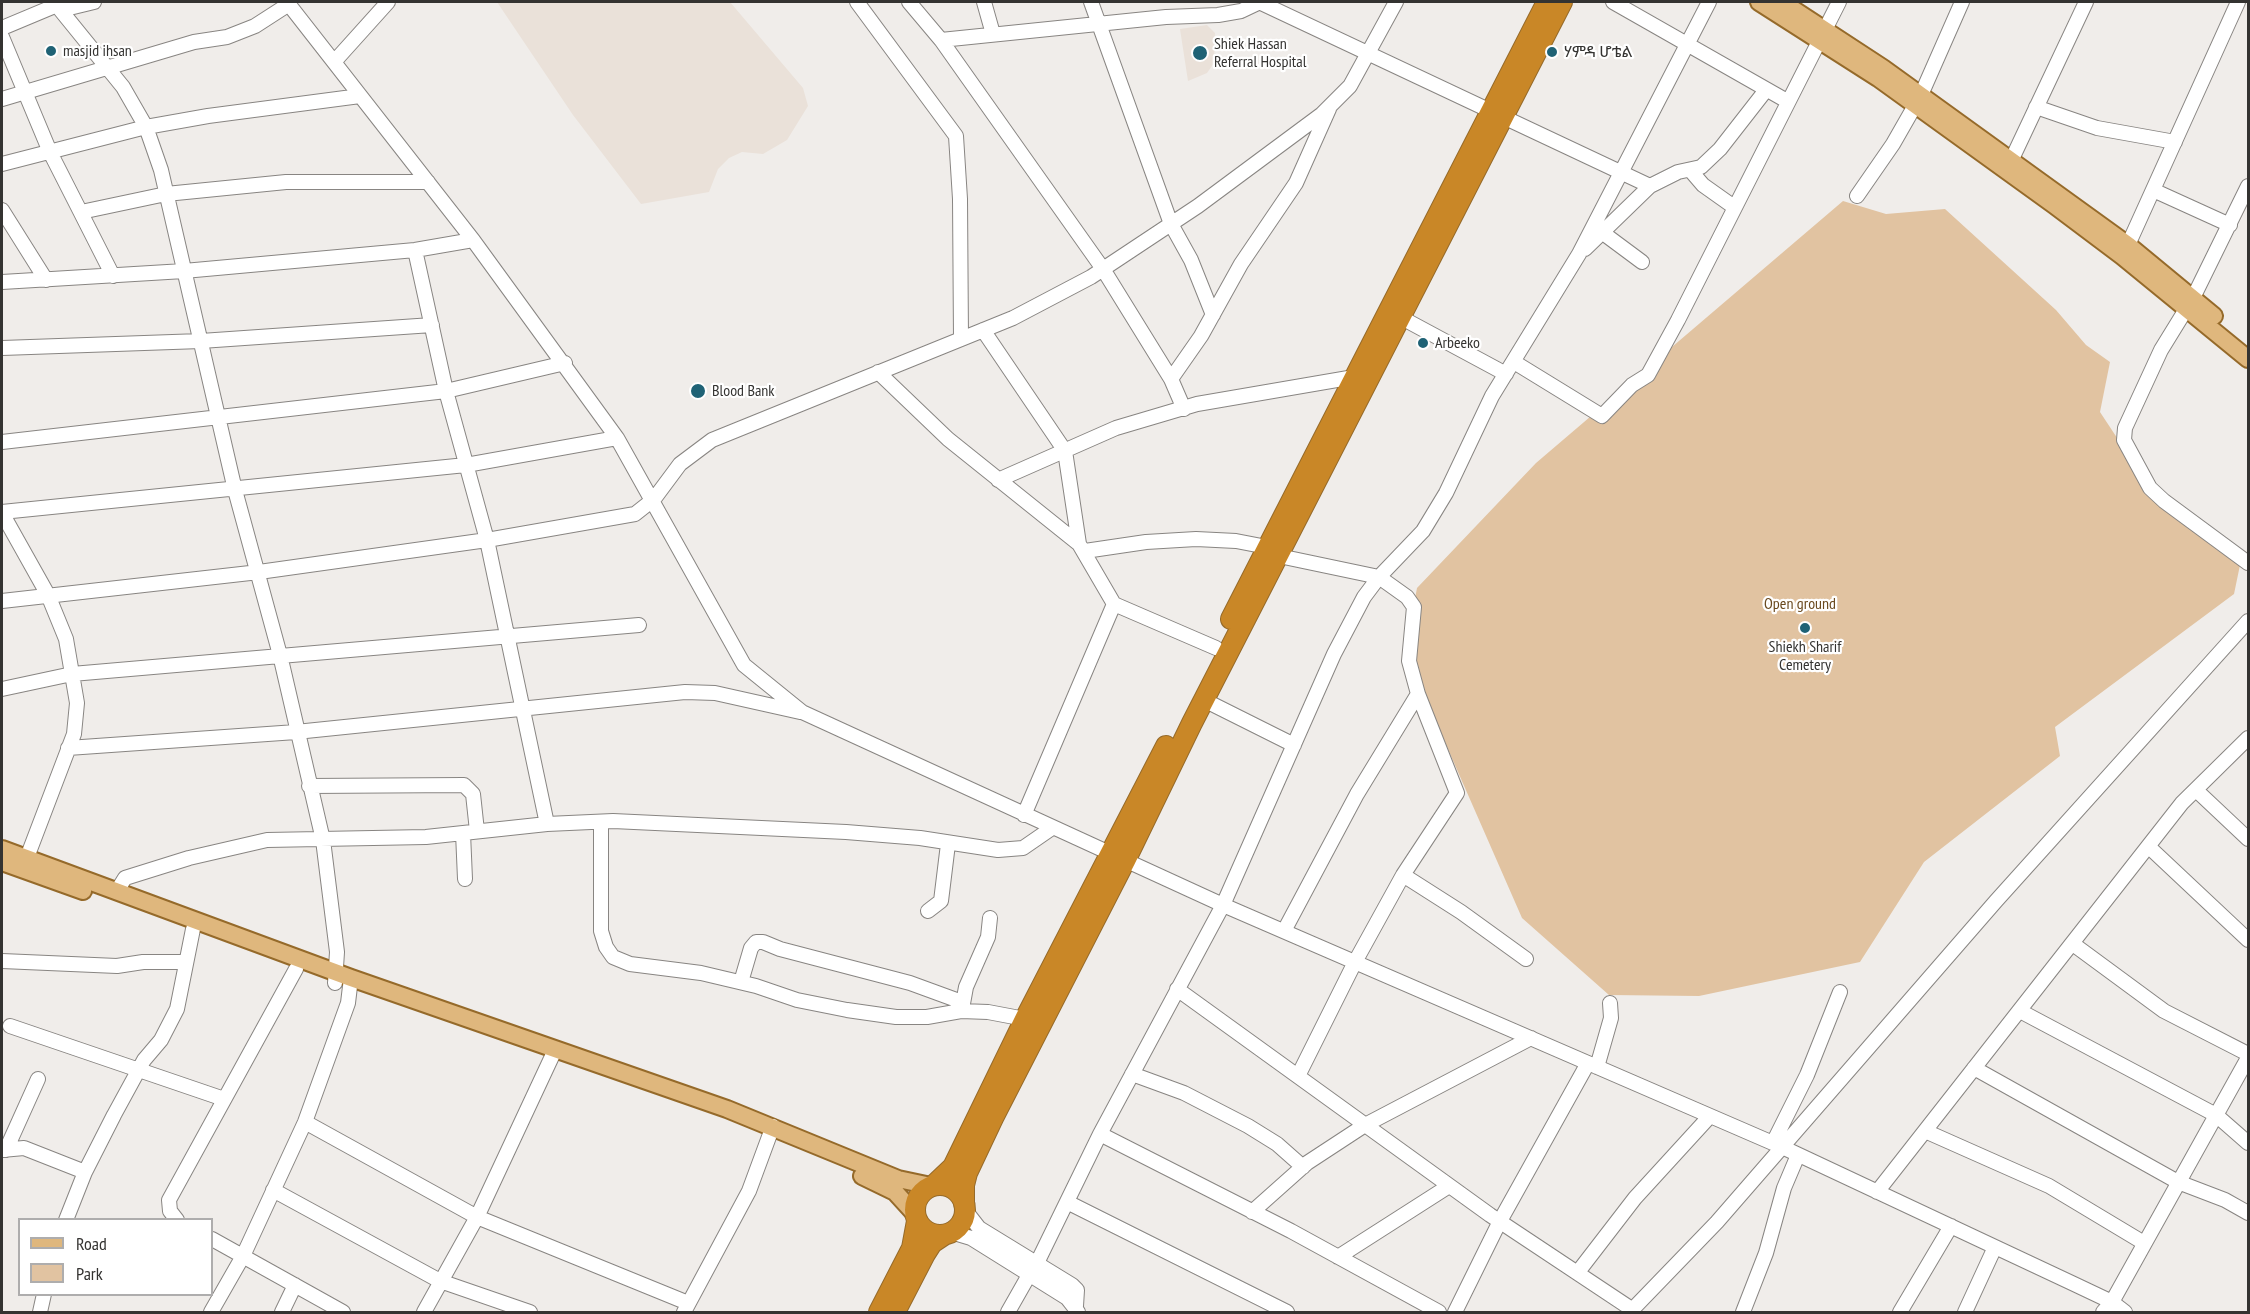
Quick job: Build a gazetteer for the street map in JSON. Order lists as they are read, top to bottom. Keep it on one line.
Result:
{"parks":["Open ground"],"places":["masjid ihsan","ሃምዳ ሆቴል","Shiek Hassan Referral Hospital","Arbeeko","Blood Bank","Shiekh Sharif Cemetery"],"legend":["Road","Park"]}
